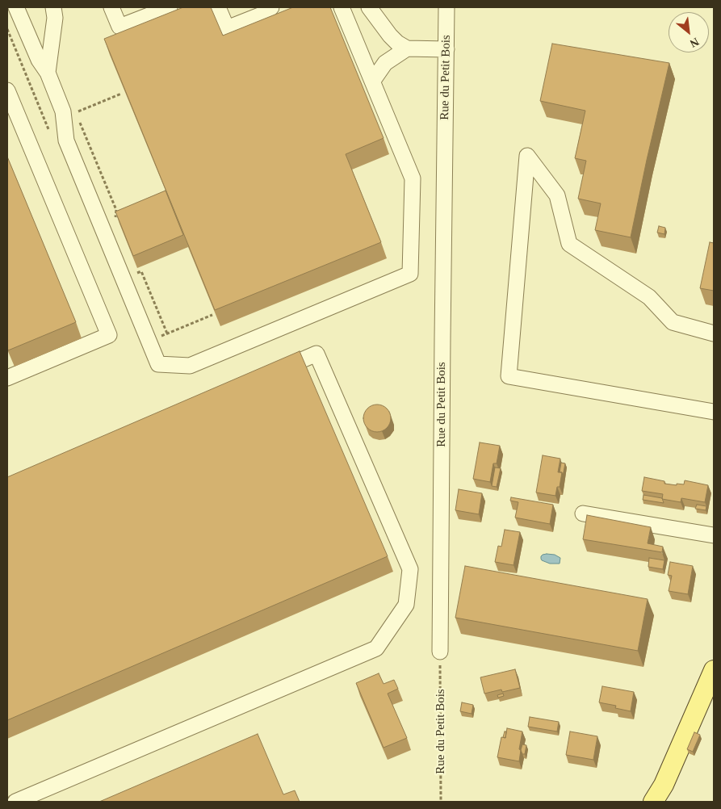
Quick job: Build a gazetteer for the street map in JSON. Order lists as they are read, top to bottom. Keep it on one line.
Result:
{"streets":{"street":["Rue du Petit Bois"]},"north":"bottom right"}
